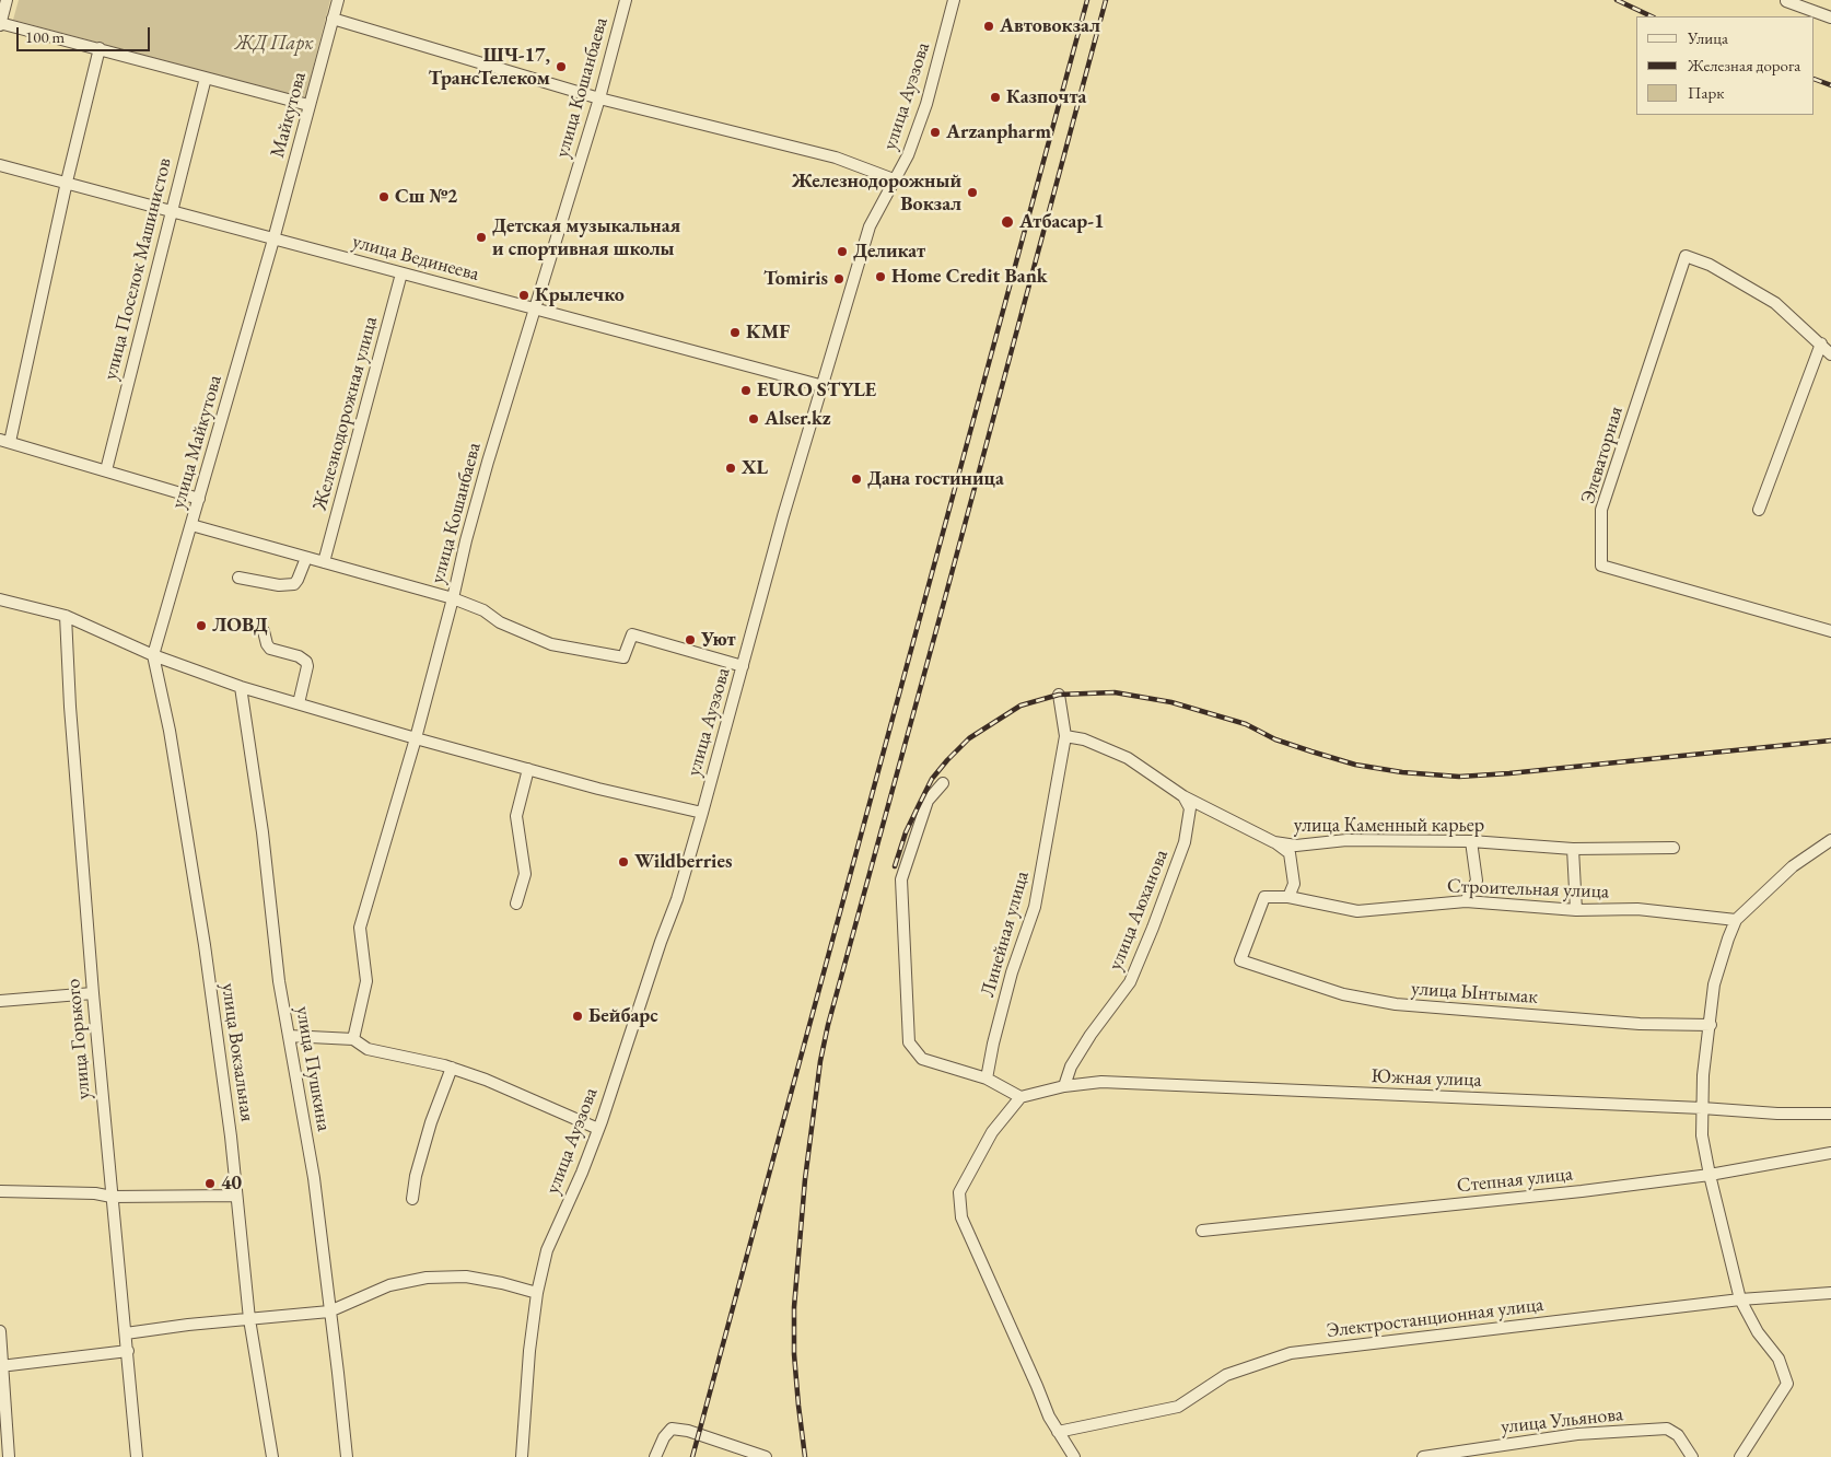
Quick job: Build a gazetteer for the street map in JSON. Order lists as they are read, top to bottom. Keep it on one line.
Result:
{"streets":{"street":["улица Кошанбаева","улица Ауэзова","Майкутова","улица Вединеева","улица Поселок Машинистов","Железнодорожная улица","улица Майкутова","Элеваторная","улица Каменный карьер","Строительная улица","улица Аюханова","Линейная улица","улица Ынтымак","улица Горького","улица Вокзальная","улица Пушкина","Южная улица","Степная улица","Электростанционная улица","улица Ульянова"]},"crossings":[["улица Кошанбаева","улица Вединеева"],["улица Ауэзова","улица Вединеева"],["Майкутова","улица Вединеева"],["Майкутова","улица Майкутова"],["улица Вединеева","улица Поселок Машинистов"],["улица Вединеева","Железнодорожная улица"],["улица Вединеева","улица Майкутова"],["улица Майкутова","улица Вокзальная"],["улица Каменный карьер","улица Аюханова"],["улица Каменный карьер","Линейная улица"],["Строительная улица","улица Ынтымак"],["улица Аюханова","Южная улица"]],"parks":["ЖД Парк"],"places":["Автовокзал","ШЧ-17, ТрансТелеком","Казпочта","Arzanpharm","Железнодорожный Вокзал","Сш №2","Атбасар-1","Детская музыкальная и спортивная школы","Деликат","Home Credit Bank","Tomiris","Крылечко","KMF","EURO STYLE","Alser.kz","XL","Дана гостиница","ЛОВД","Уют","Wildberries","Бейбарс","40"],"legend":["Улица","Железная дорога","Парк"],"scale_bar":"100 m"}
